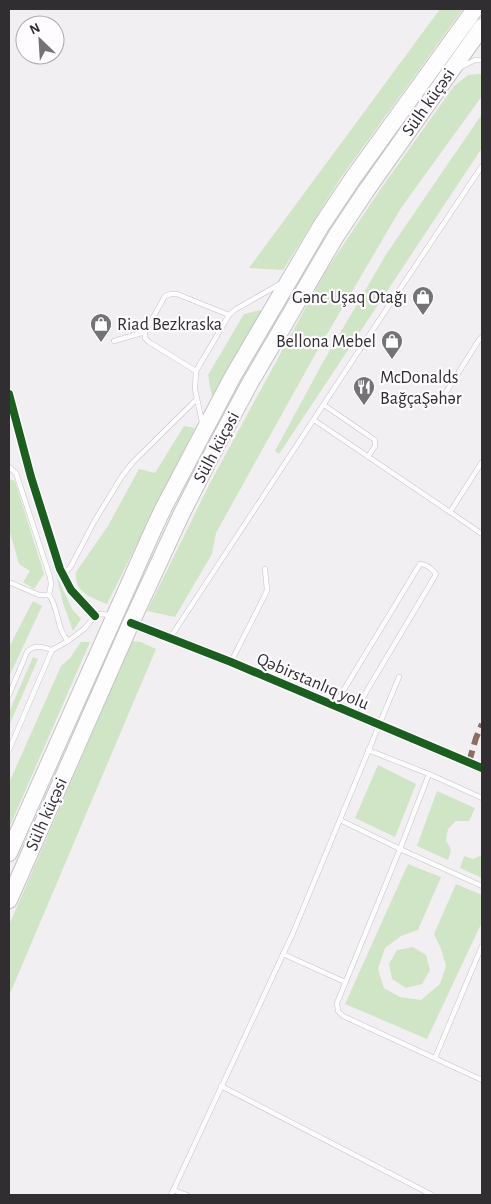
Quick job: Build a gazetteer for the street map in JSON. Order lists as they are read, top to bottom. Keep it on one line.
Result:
{"streets":{"highway":["Sülh küçəsi"],"street":["Qəbirstanlıq yolu"]},"crossings":[["Sülh küçəsi","Qəbirstanlıq yolu"]],"places":{"shop":["Gənc Uşaq Otağı","Riad Bezkraska","Bellona Mebel"],"restaurant":["McDonalds BağçaŞəhər"]},"north":"top left"}
